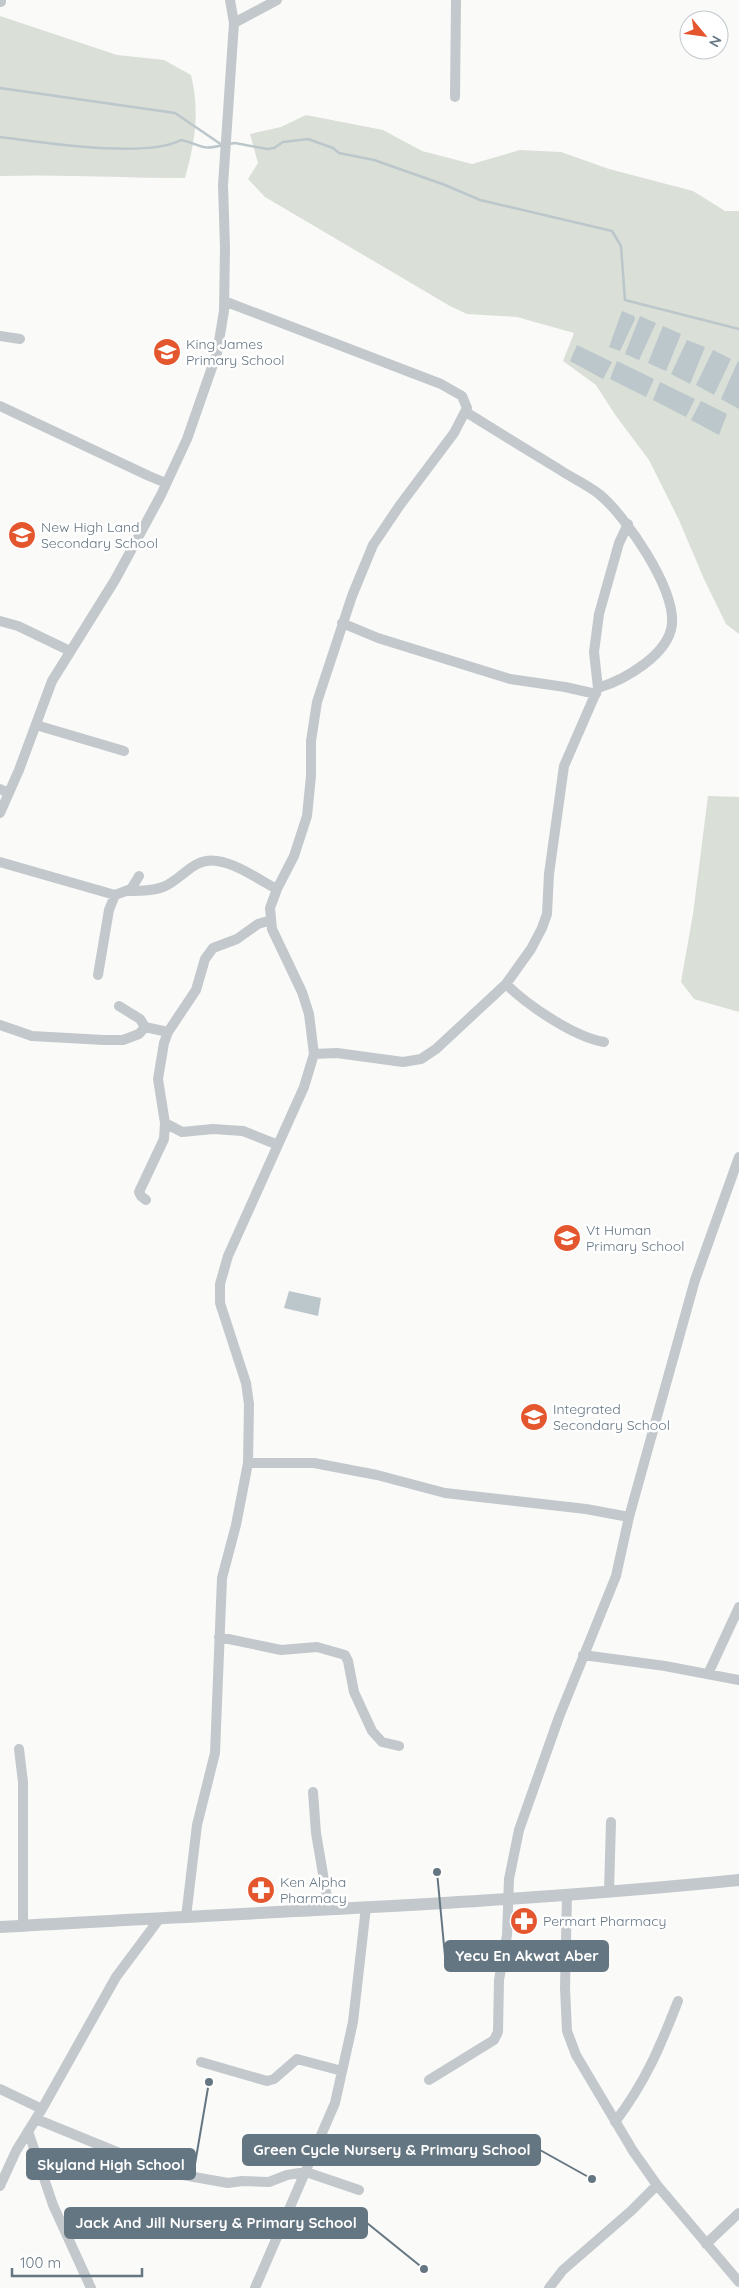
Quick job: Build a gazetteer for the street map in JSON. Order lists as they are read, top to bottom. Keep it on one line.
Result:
{"places":{"school or university":["King James Primary School","New High Land Secondary School","Vt Human Primary School","Integrated Secondary School"],"other":["Yecu En Akwat Aber","Skyland High School","Green Cycle Nursery & Primary School","Jack And Jill Nursery & Primary School"],"pharmacy":["Ken Alpha Pharmacy","Permart Pharmacy"]},"scale_bar":"100 m","north":"bottom right"}
